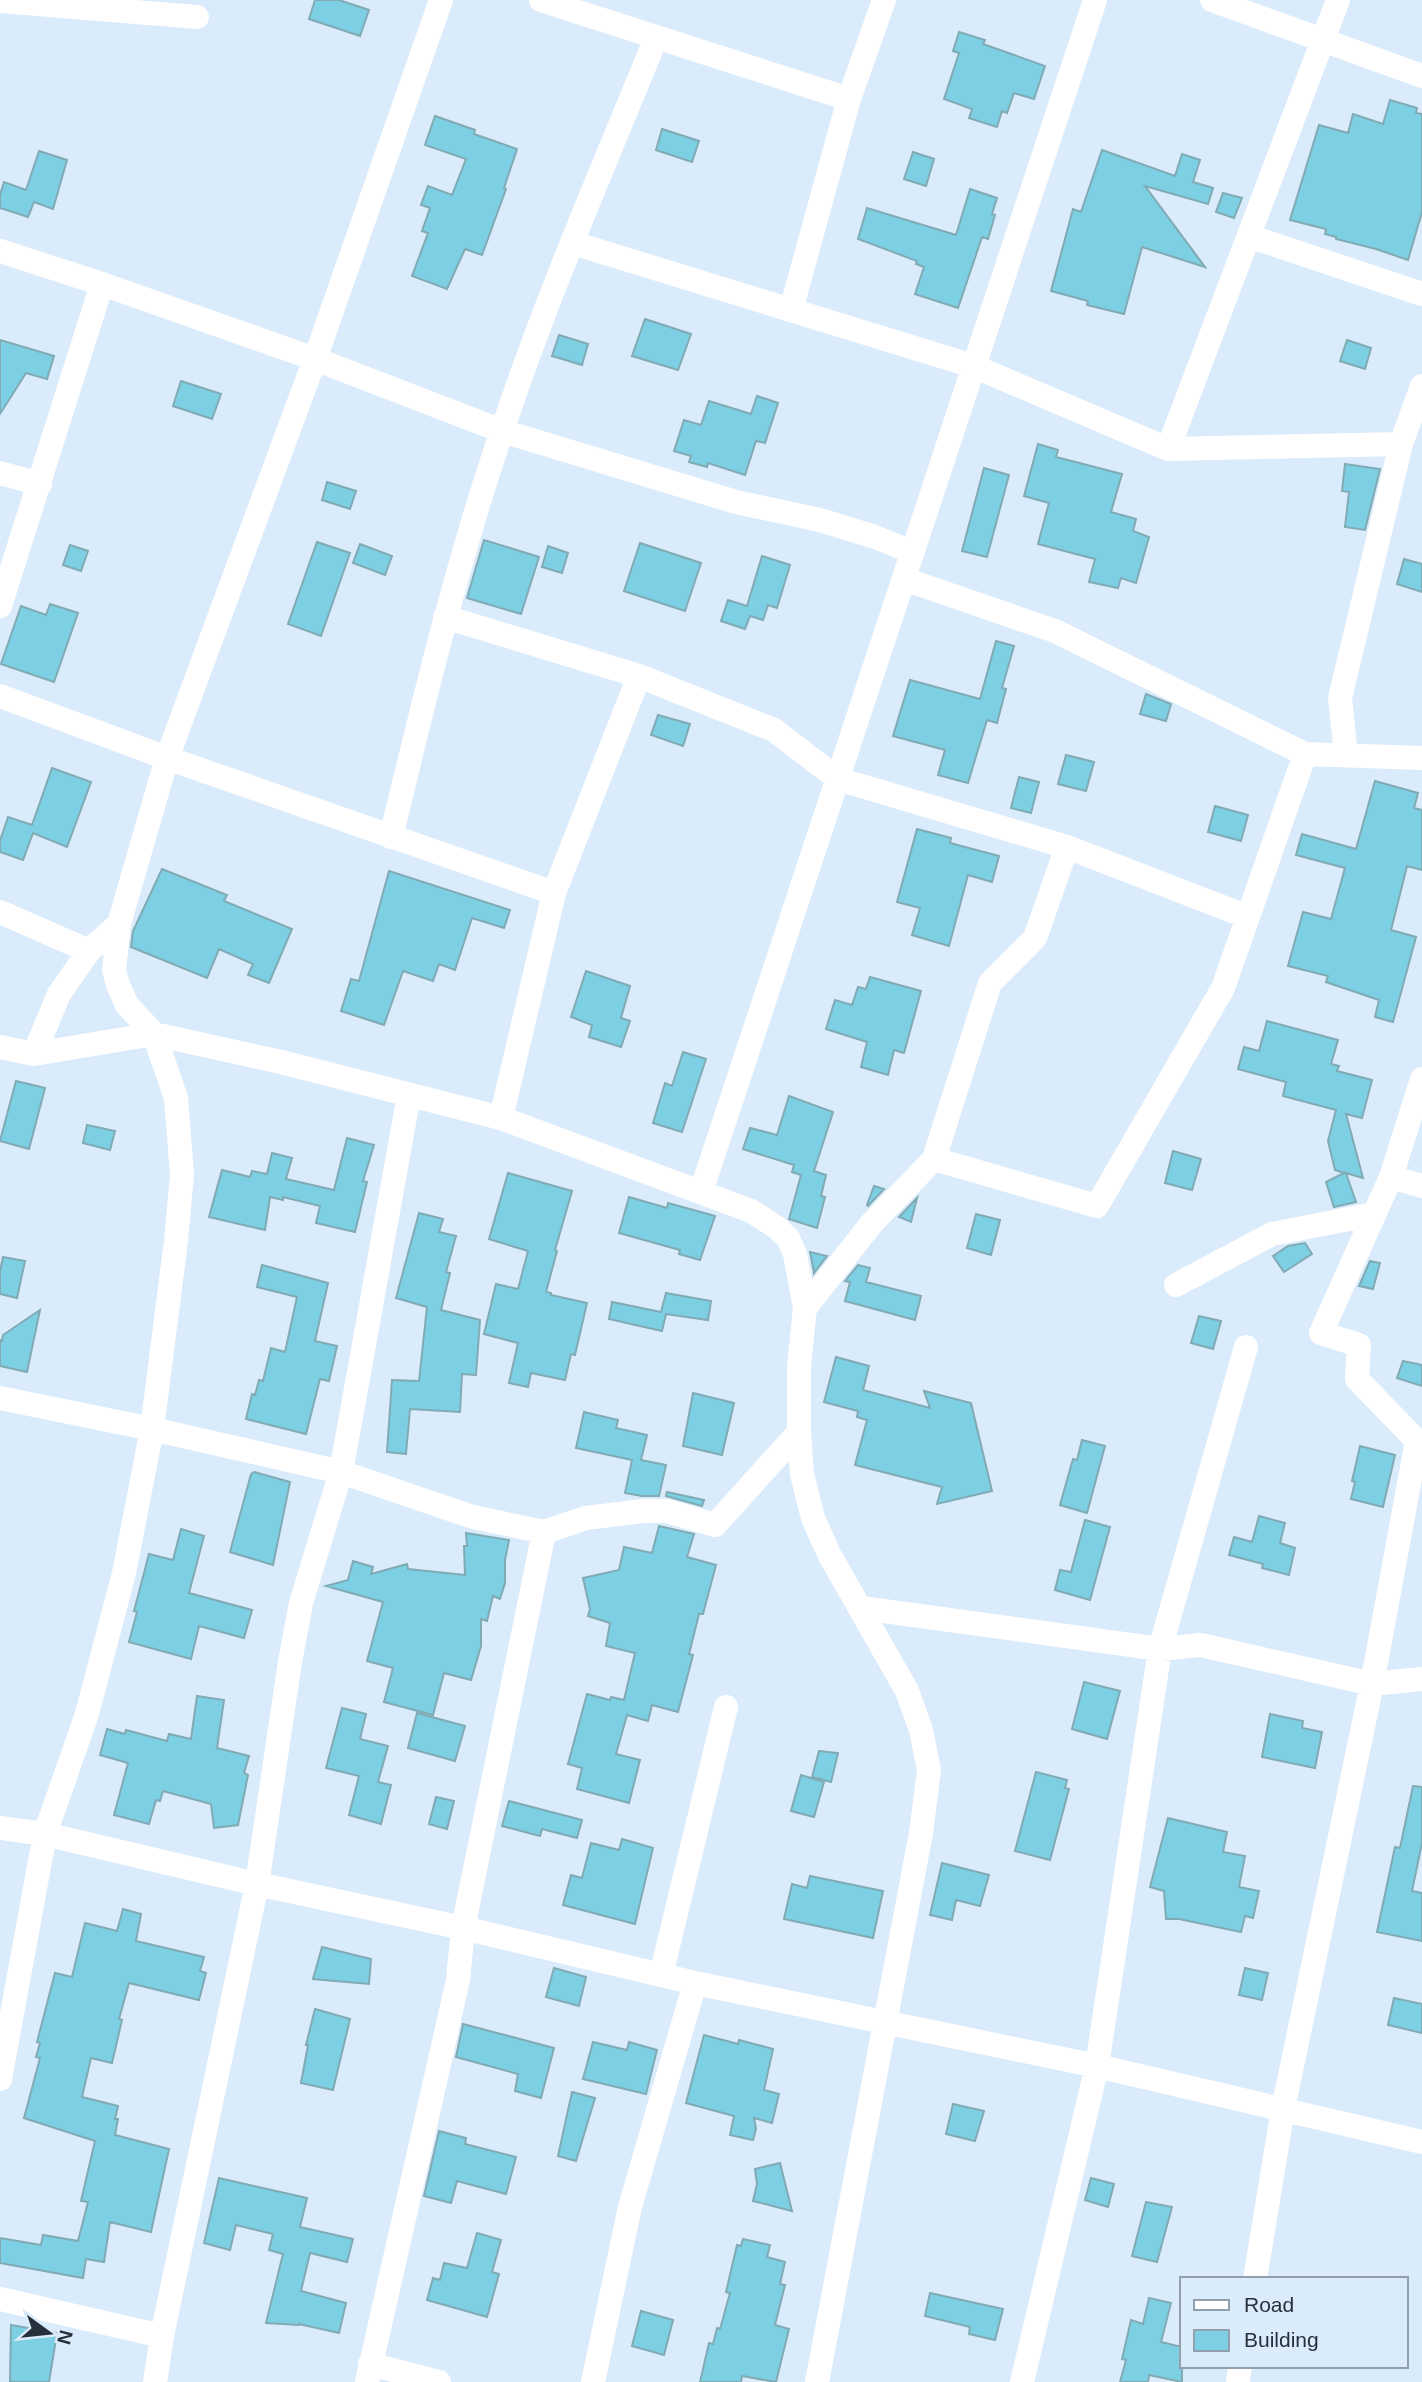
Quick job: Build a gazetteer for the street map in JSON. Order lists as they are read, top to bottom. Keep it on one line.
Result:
{"legend":["Road","Building"],"north":"right"}
